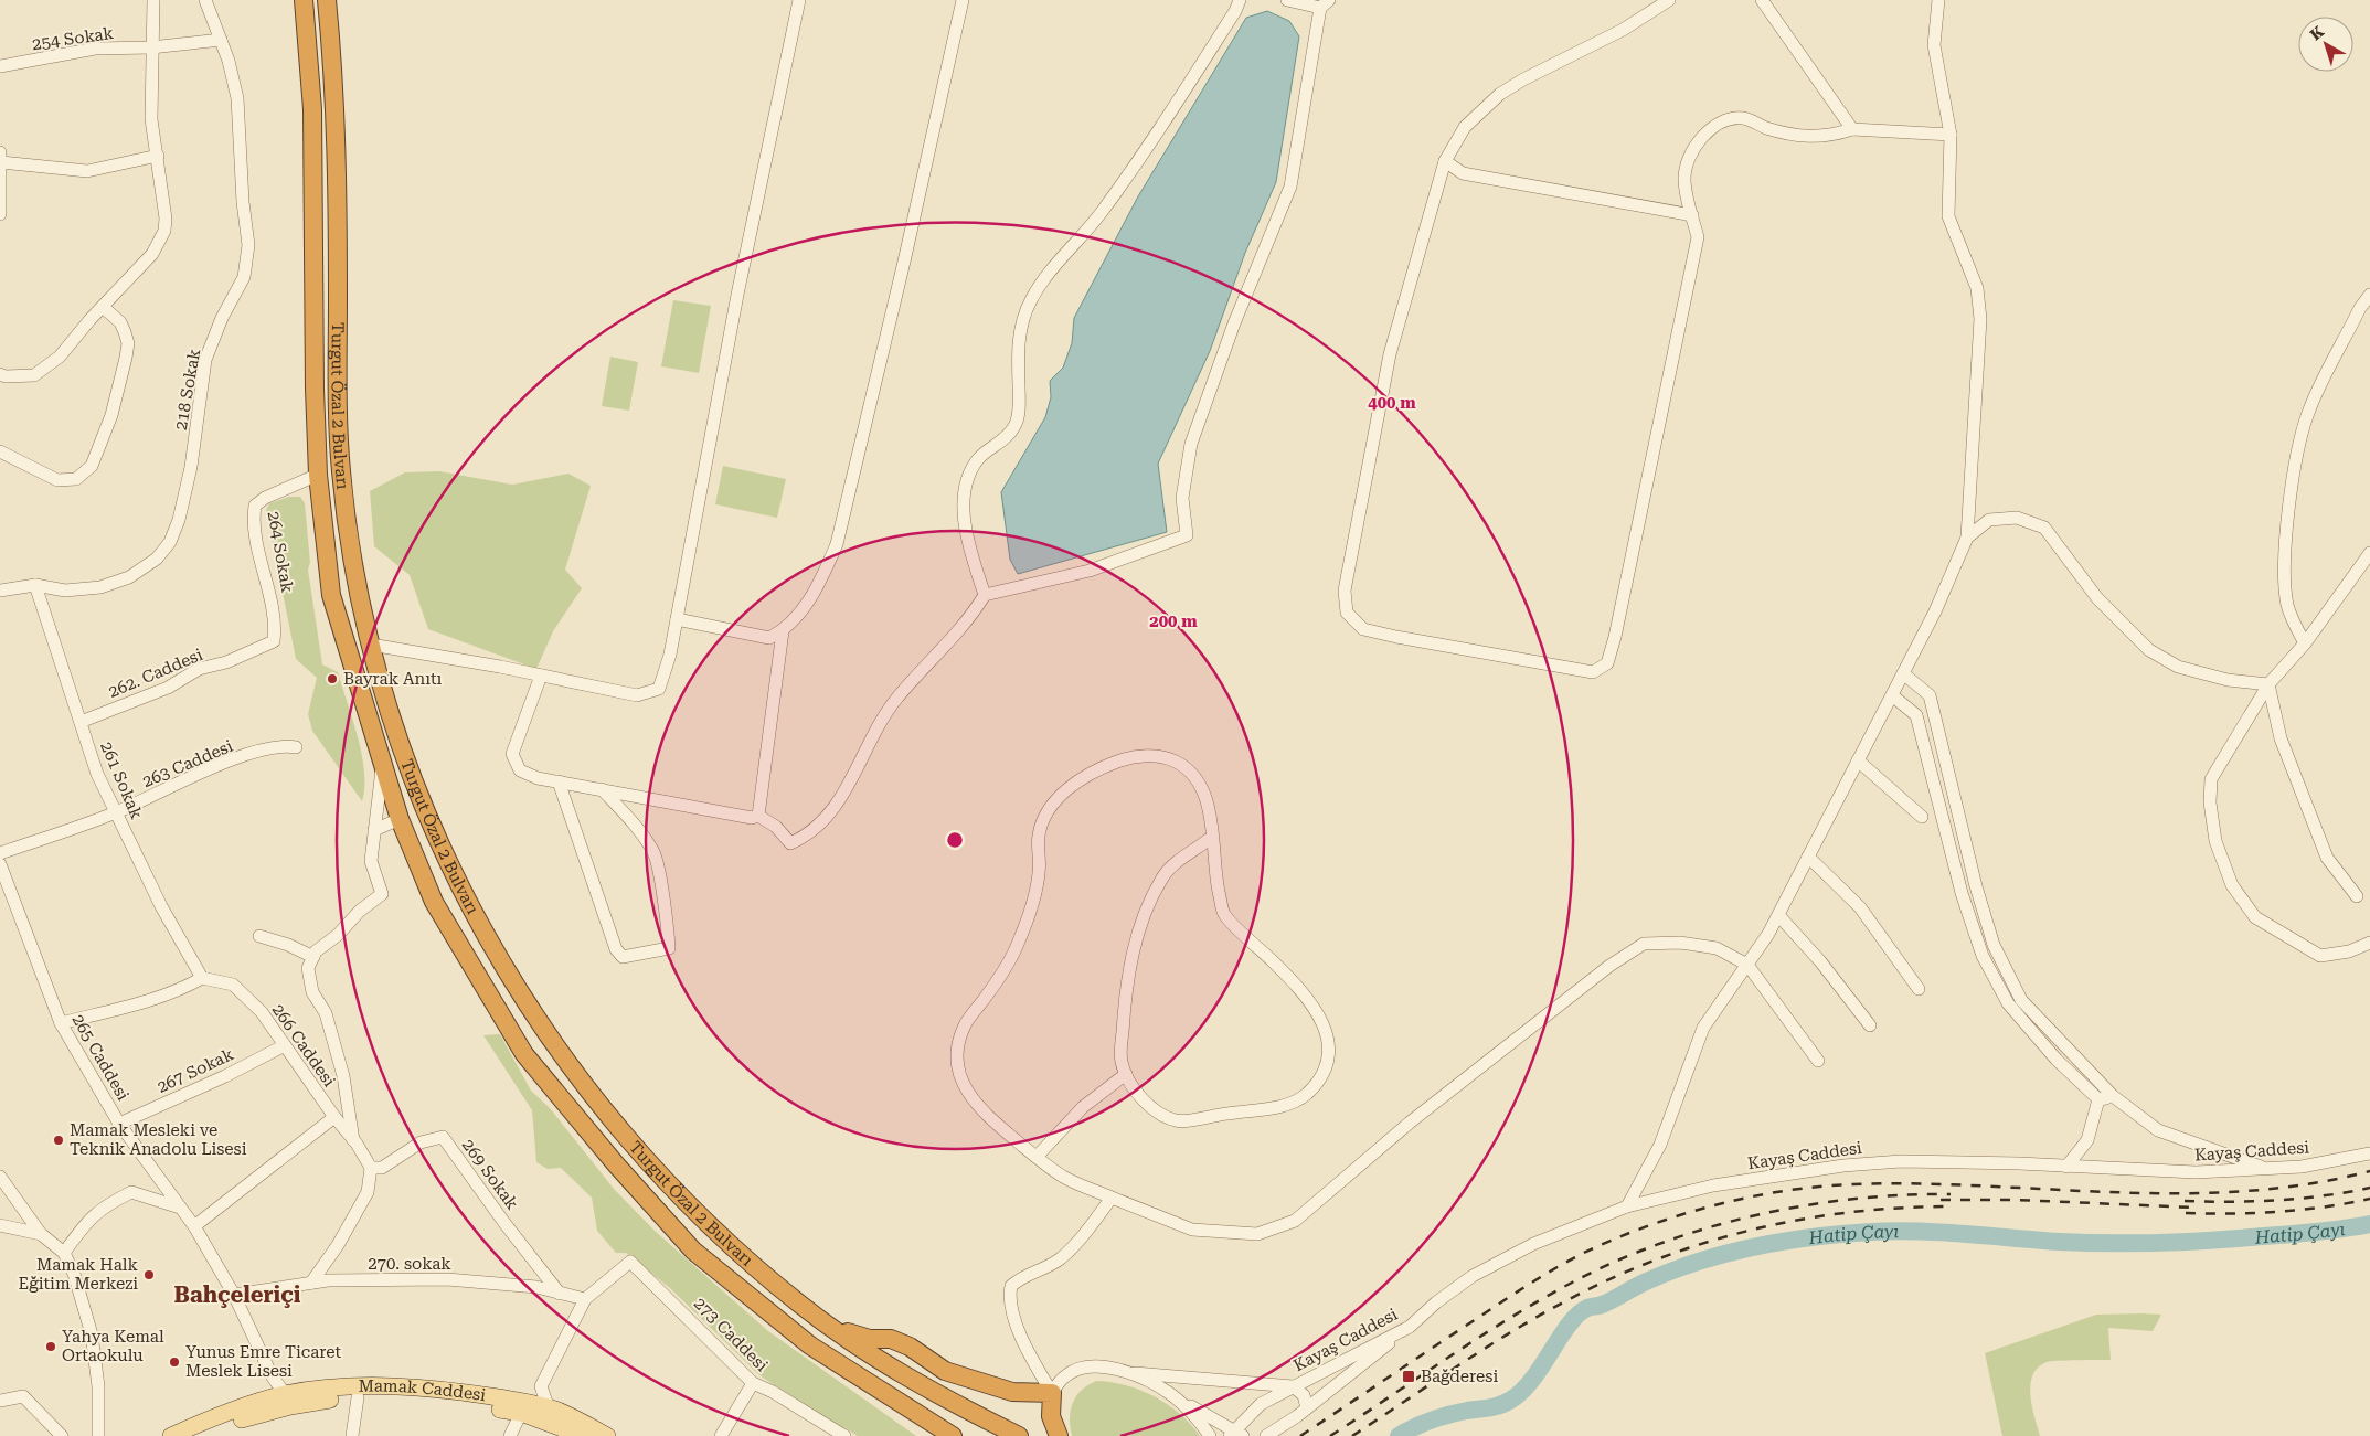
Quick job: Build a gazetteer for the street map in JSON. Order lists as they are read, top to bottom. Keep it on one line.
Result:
{"streets":{"highway":["Turgut Özal 2 Bulvarı"],"main road":["Mamak Caddesi"],"street":["254 Sokak","218 Sokak","264 Sokak","262. Caddesi","263 Caddesi","261 Sokak","266 Caddesi","265 Caddesi","267 Sokak","Kayaş Caddesi","269 Sokak","270. sokak","273 Caddesi"]},"crossings":[["254 Sokak","218 Sokak"],["218 Sokak","261 Sokak"],["Turgut Özal 2 Bulvarı","264 Sokak"],["264 Sokak","262. Caddesi"],["262. Caddesi","261 Sokak"],["263 Caddesi","261 Sokak"],["261 Sokak","266 Caddesi"],["266 Caddesi","267 Sokak"],["266 Caddesi","269 Sokak"],["265 Caddesi","267 Sokak"],["265 Caddesi","270. sokak"],["265 Caddesi","Mamak Caddesi"],["269 Sokak","270. sokak"],["270. sokak","273 Caddesi"]],"districts":["Bahçeleriçi"],"water":["Hatip Çayı"],"places":{"other":["Bayrak Anıtı","Mamak Mesleki ve Teknik Anadolu Lisesi","Mamak Halk Eğitim Merkezi","Yahya Kemal Ortaokulu","Yunus Emre Ticaret Meslek Lisesi"],"transit":["Bağderesi"]},"north":"top left","rings":["400 m","200 m"]}
